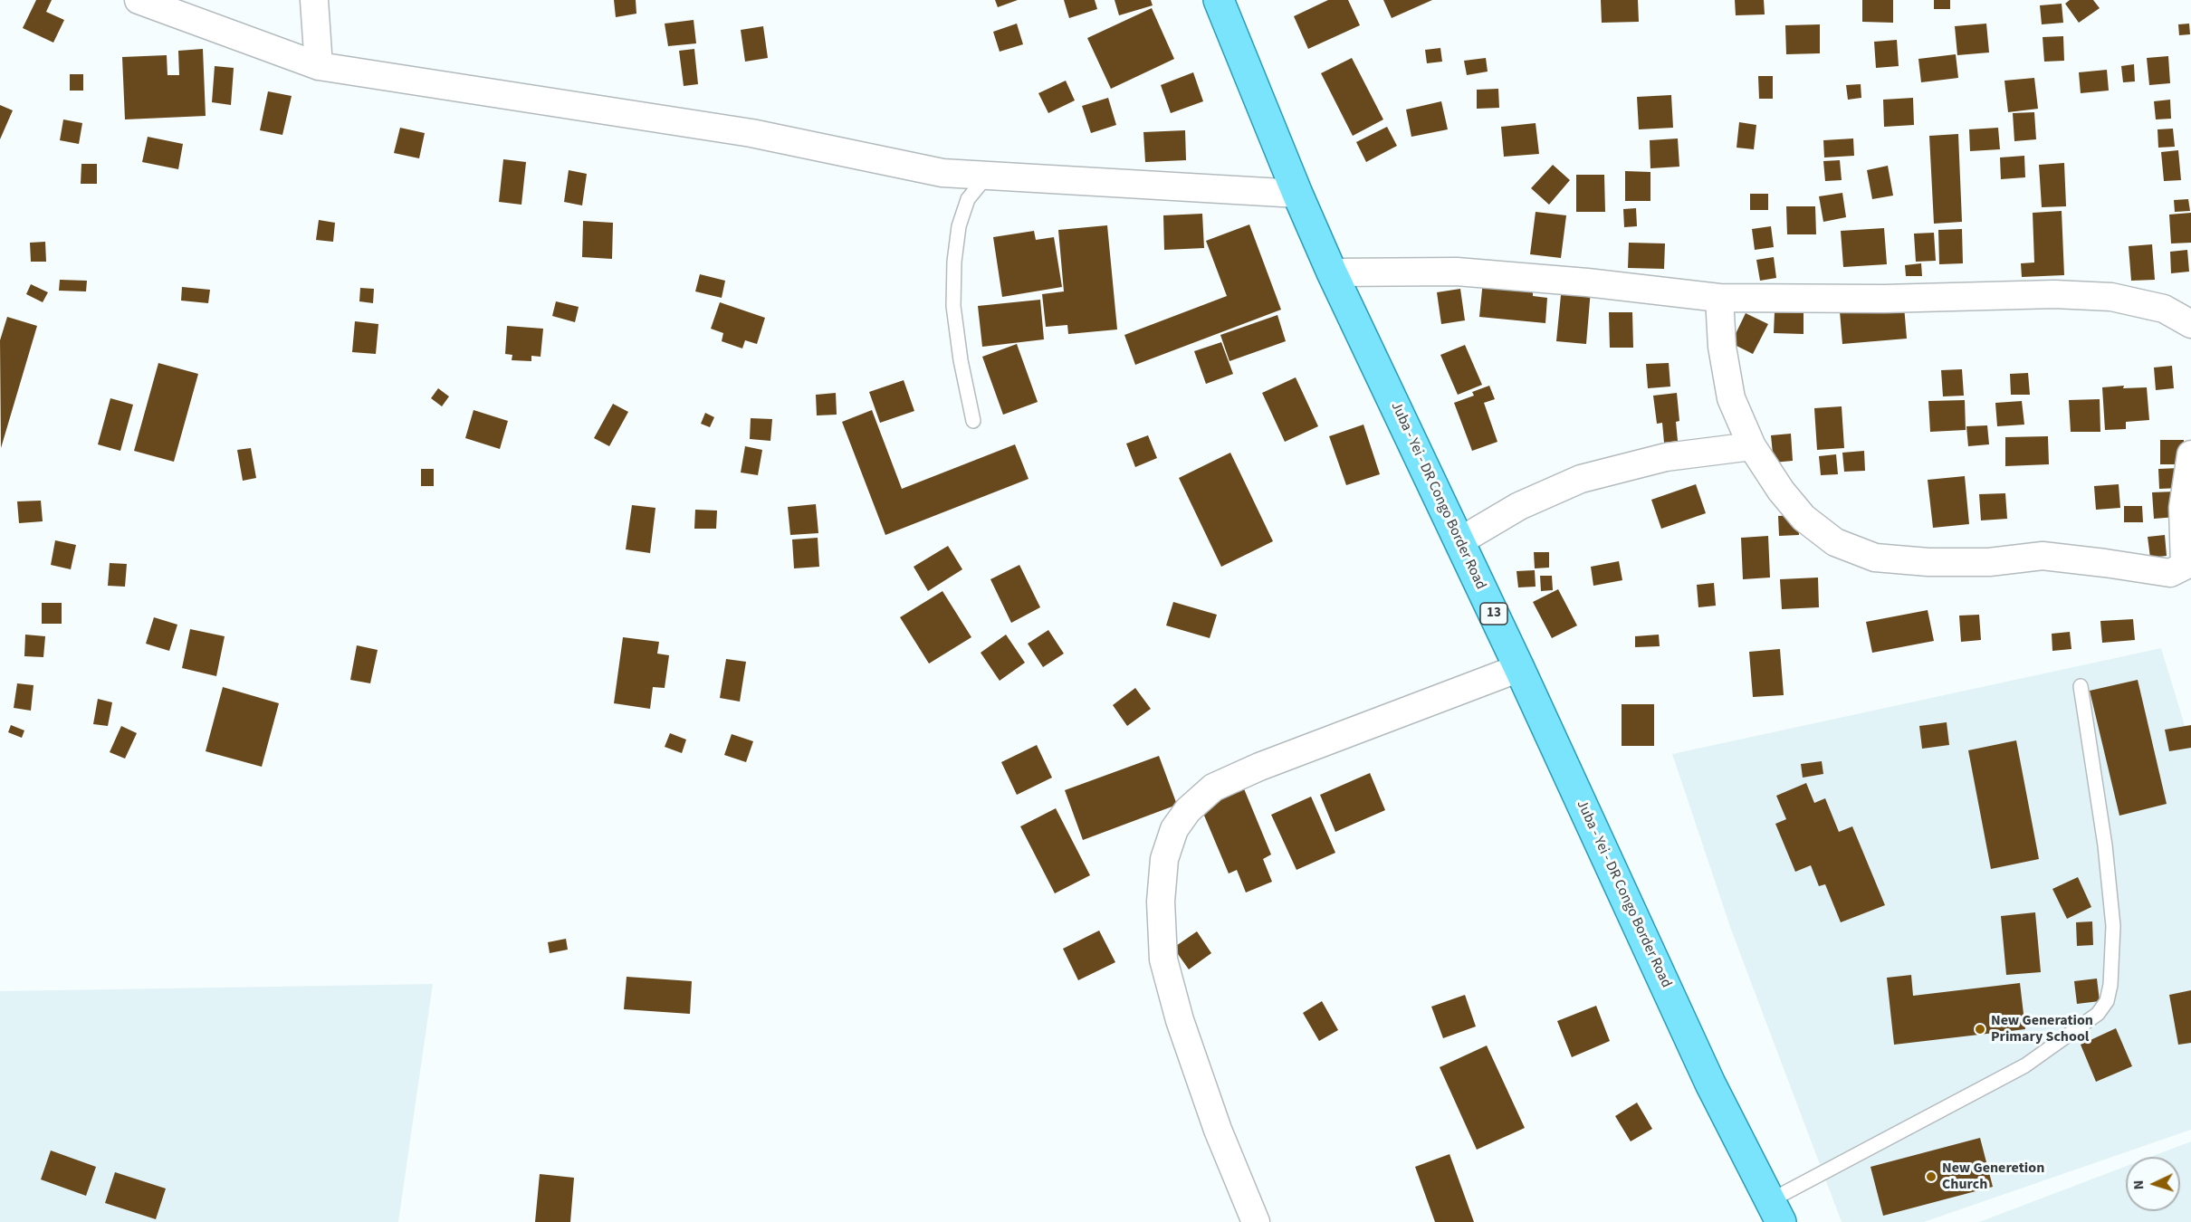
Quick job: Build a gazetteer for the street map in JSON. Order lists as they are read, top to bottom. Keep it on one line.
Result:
{"streets":{"main road":["Juba - Yei - DR Congo Border Road","13"]},"places":["New Generation Primary School","New Generetion Church"],"north":"left"}
